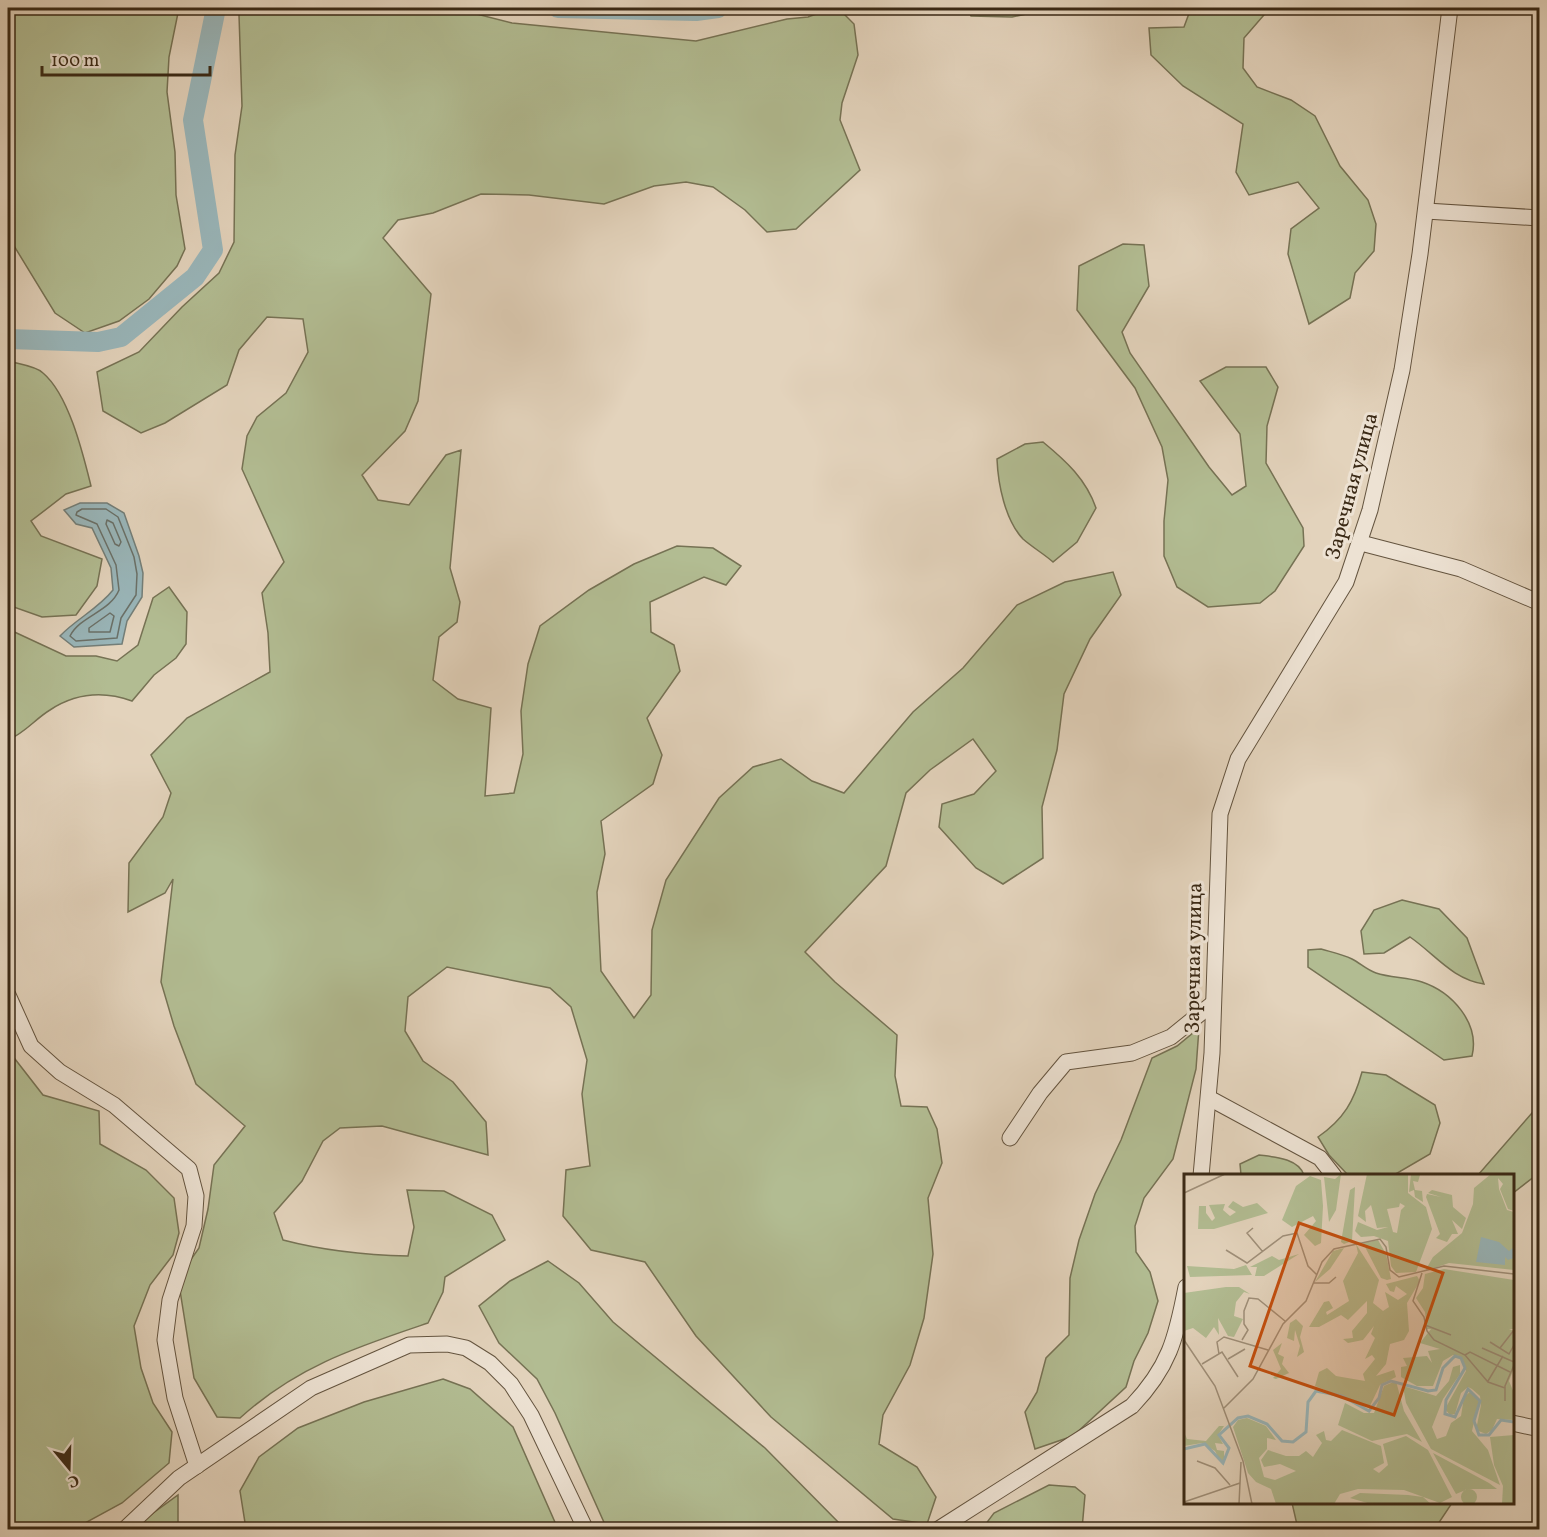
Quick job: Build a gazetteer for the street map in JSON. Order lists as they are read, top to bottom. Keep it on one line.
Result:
{"streets":{"street":["Заречная улица"]},"scale_bar":"100 m","north":"bottom"}
